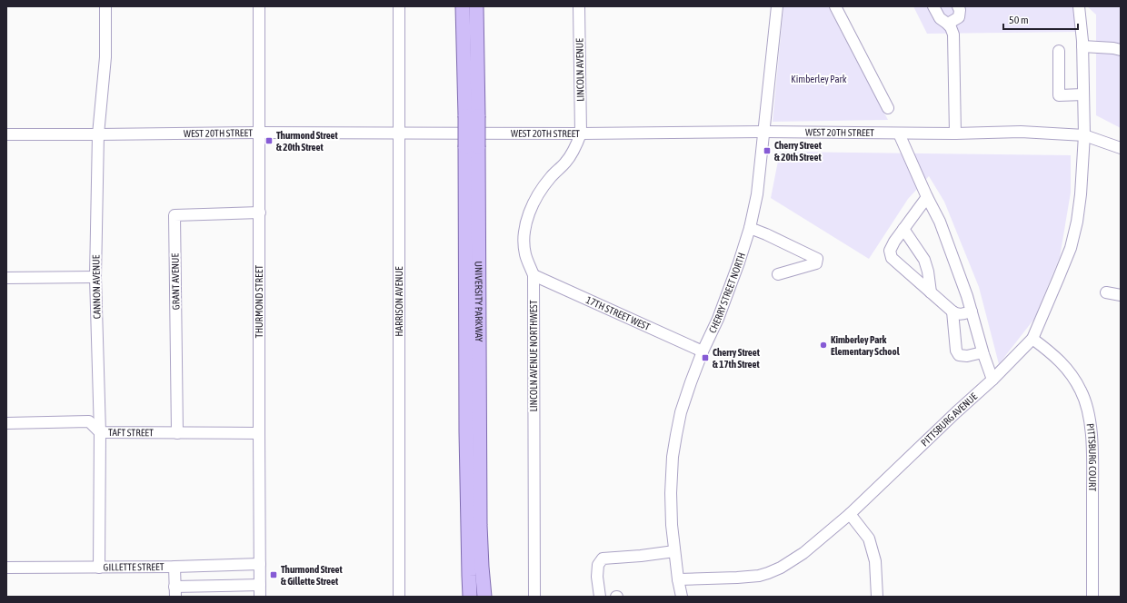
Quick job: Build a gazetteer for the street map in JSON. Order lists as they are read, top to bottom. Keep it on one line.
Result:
{"streets":{"main road":["UNIVERSITY PARKWAY"],"street":["LINCOLN AVENUE","WEST 20TH STREET","GRANT AVENUE","CANNON AVENUE","CHERRY STREET NORTH","THURMOND STREET","HARRISON AVENUE","17TH STREET WEST","LINCOLN AVENUE NORTHWEST","PITTSBURG AVENUE","TAFT STREET","PITTSBURG COURT","GILLETTE STREET"]},"crossings":[["LINCOLN AVENUE","WEST 20TH STREET"],["LINCOLN AVENUE","LINCOLN AVENUE NORTHWEST"],["WEST 20TH STREET","CANNON AVENUE"],["WEST 20TH STREET","CHERRY STREET NORTH"],["WEST 20TH STREET","THURMOND STREET"],["WEST 20TH STREET","HARRISON AVENUE"],["WEST 20TH STREET","LINCOLN AVENUE NORTHWEST"],["WEST 20TH STREET","PITTSBURG AVENUE"],["GRANT AVENUE","THURMOND STREET"],["GRANT AVENUE","TAFT STREET"],["CANNON AVENUE","TAFT STREET"],["CANNON AVENUE","GILLETTE STREET"],["CHERRY STREET NORTH","17TH STREET WEST"],["CHERRY STREET NORTH","PITTSBURG AVENUE"],["THURMOND STREET","TAFT STREET"],["THURMOND STREET","GILLETTE STREET"],["17TH STREET WEST","LINCOLN AVENUE NORTHWEST"],["PITTSBURG AVENUE","PITTSBURG COURT"]],"parks":["Kimberley Park"],"places":{"transit":["Thurmond Street & 20th Street","Cherry Street & 20th Street","Cherry Street & 17th Street","Thurmond Street & Gillette Street"],"other":["Kimberley Park Elementary School"]},"scale_bar":"50 m"}
